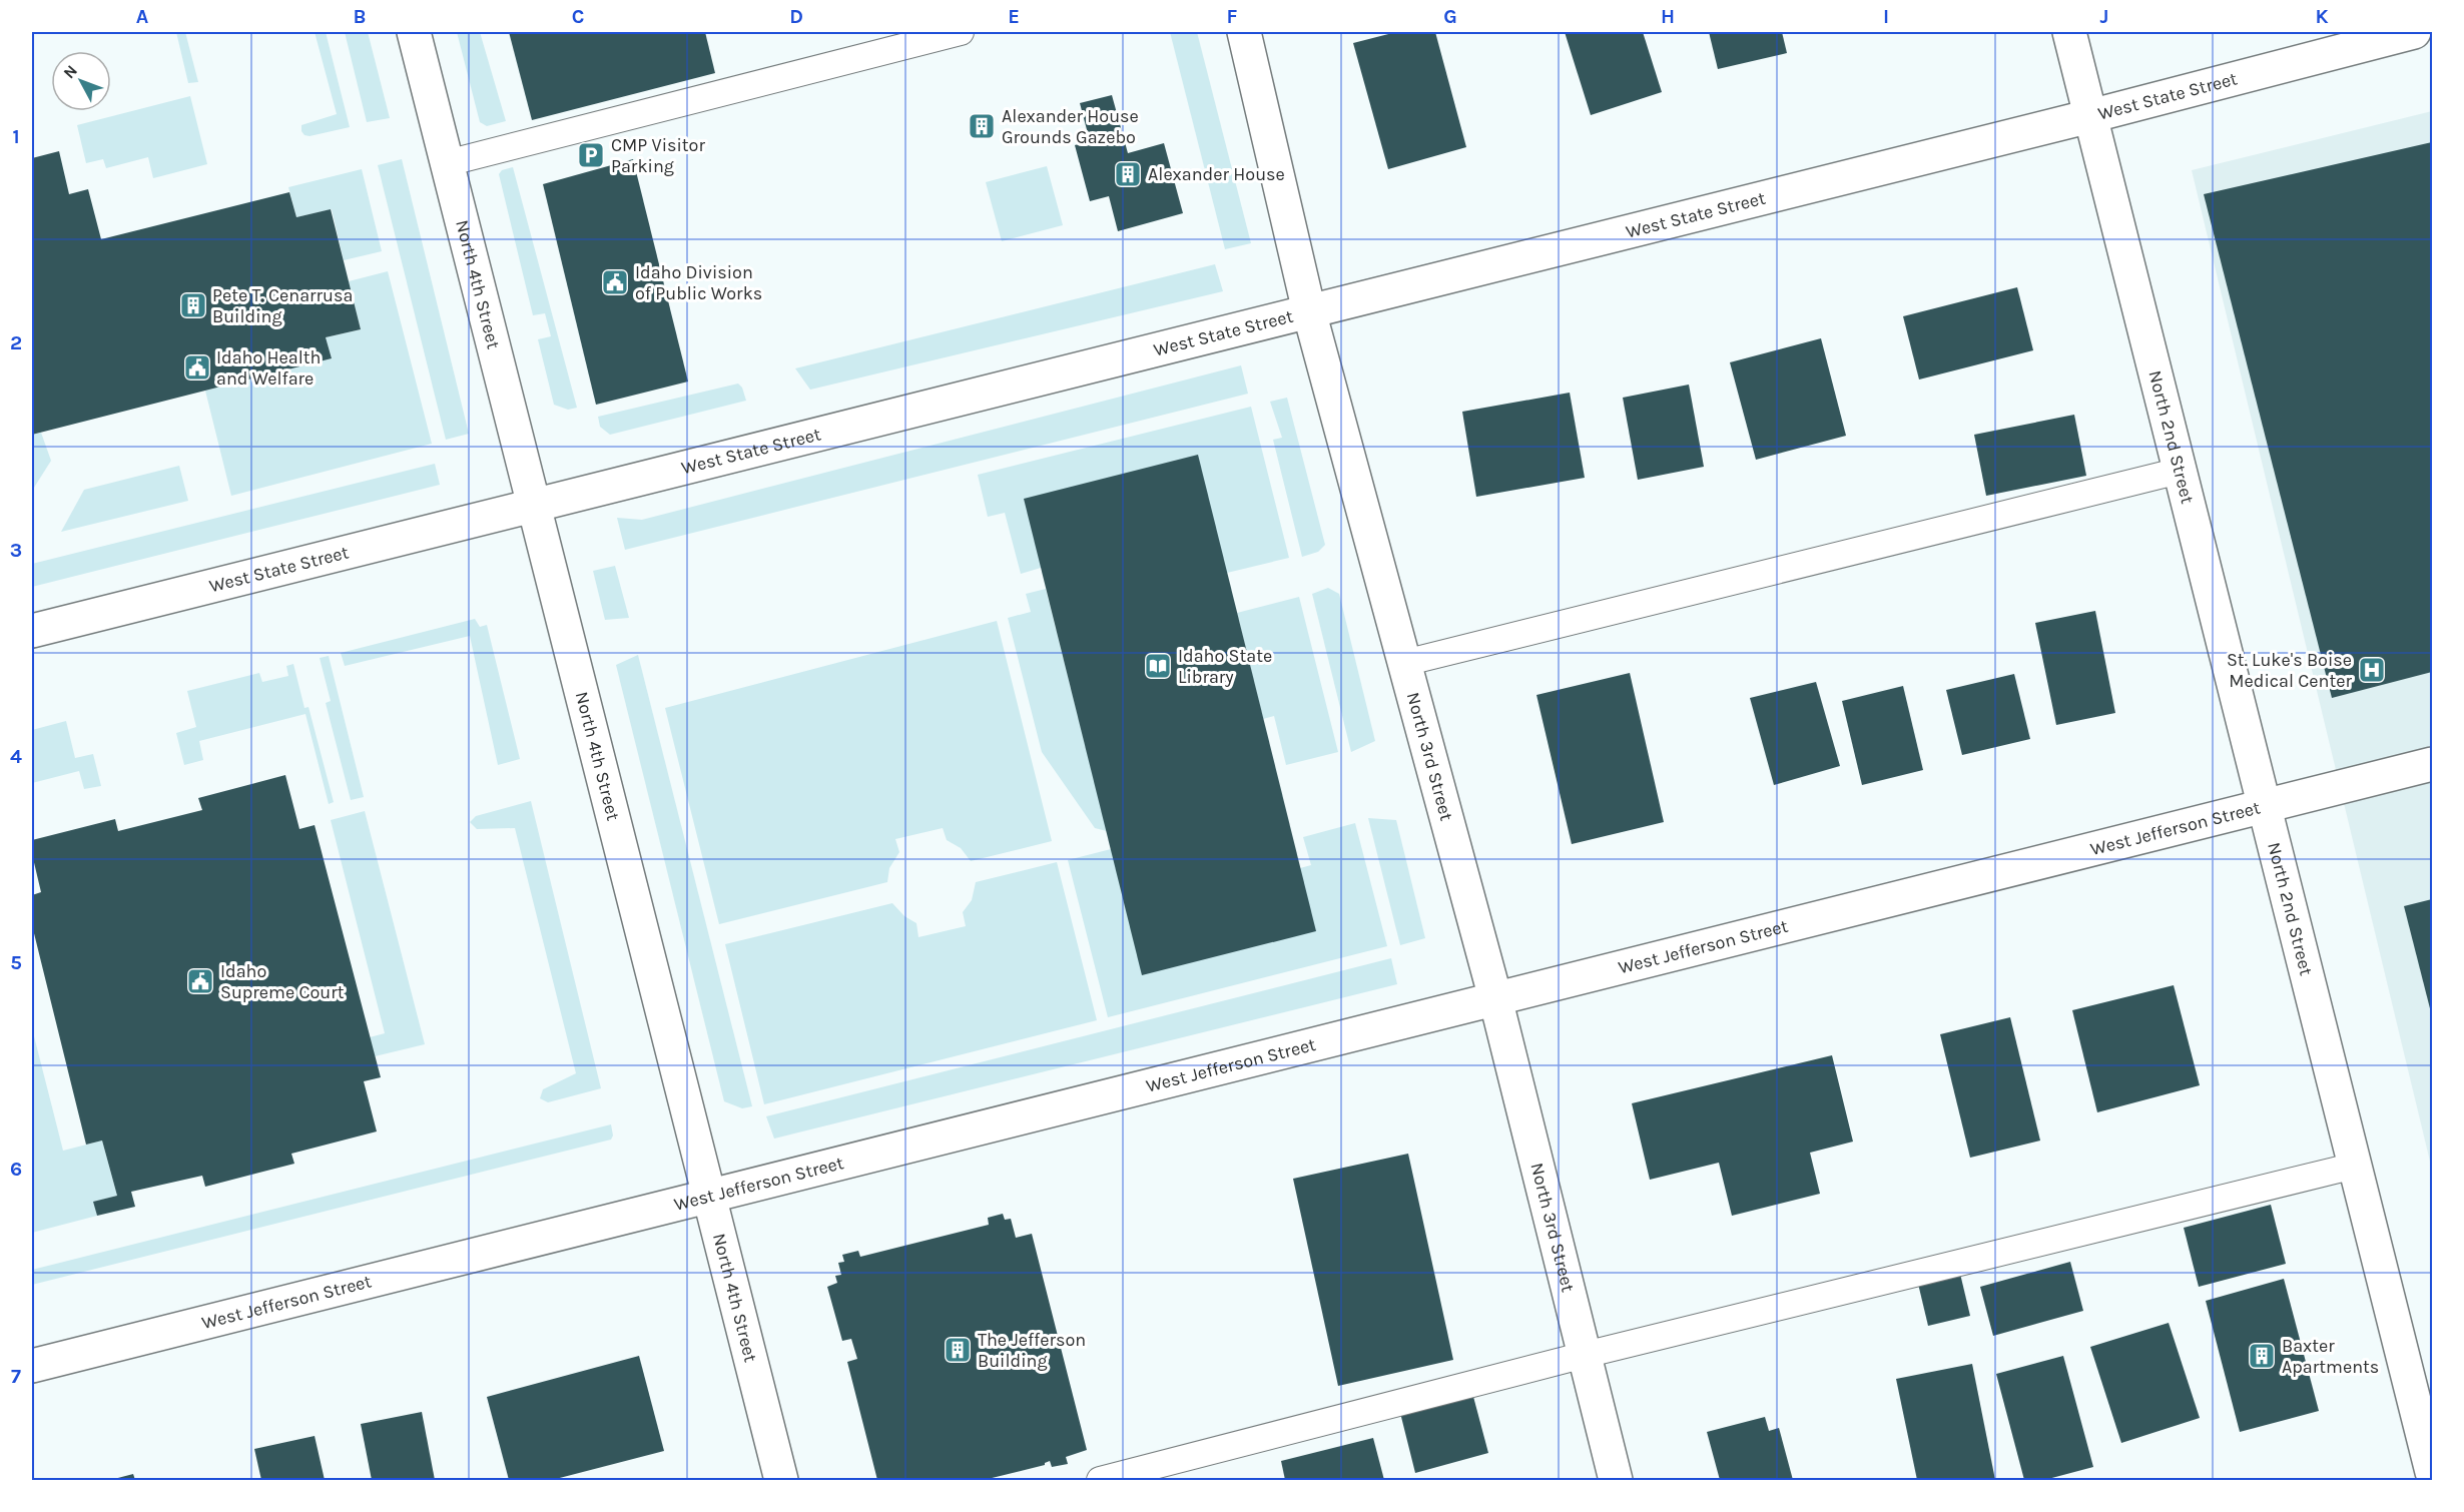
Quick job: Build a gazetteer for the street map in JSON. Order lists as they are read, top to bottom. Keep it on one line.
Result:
{"streets":{"street":["West State Street","North 4th Street","North 2nd Street","North 3rd Street","West Jefferson Street"]},"crossings":[["West State Street","North 4th Street"],["West State Street","North 2nd Street"],["West State Street","North 3rd Street"],["North 4th Street","West Jefferson Street"],["North 2nd Street","West Jefferson Street"],["North 3rd Street","West Jefferson Street"]],"places":{"building":["Alexander House Grounds Gazebo","Alexander House","Pete T. Cenarrusa Building","The Jefferson Building","Baxter Apartments"],"parking":["CMP Visitor Parking"],"public building":["Idaho Division of Public Works","Idaho Health and Welfare","Idaho Supreme Court"],"library":["Idaho State Library"],"hospital":["St. Luke's Boise Medical Center"]},"north":"top left","grid":{"columns":["A","B","C","D","E","F","G","H","I","J","K"],"rows":["1","2","3","4","5","6","7"]}}
